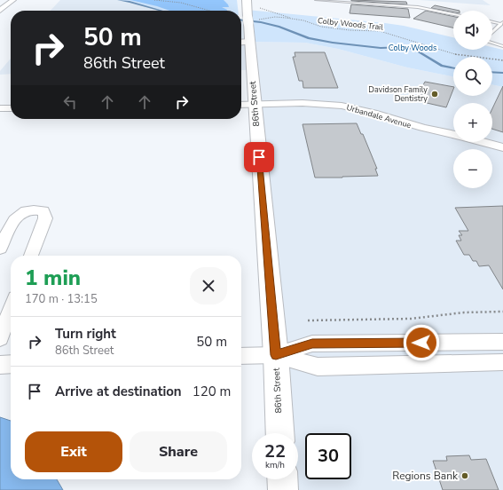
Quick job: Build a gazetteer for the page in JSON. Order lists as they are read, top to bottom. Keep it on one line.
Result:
{"streets":{"main road":["86th Street"],"street":["Urbandale Avenue"],"path":["Colby Woods Trail"]},"crossings":[["Colby Woods Trail","86th Street"],["86th Street","Urbandale Avenue"]],"parks":["Colby Woods"],"places":["Davidson Family Dentistry","Regions Bank"],"page":{"map_buttons":["+","−"],"turn":["50 m","86th Street"],"heading":["1 min","170 m · 13:15"],"list":[{"name":"Turn right","note":"86th Street","value":"50 m"},{"name":"Arrive at destination","value":"120 m"}],"buttons":["Exit","Share"],"speed":"22 km/h","limit":"30"}}
